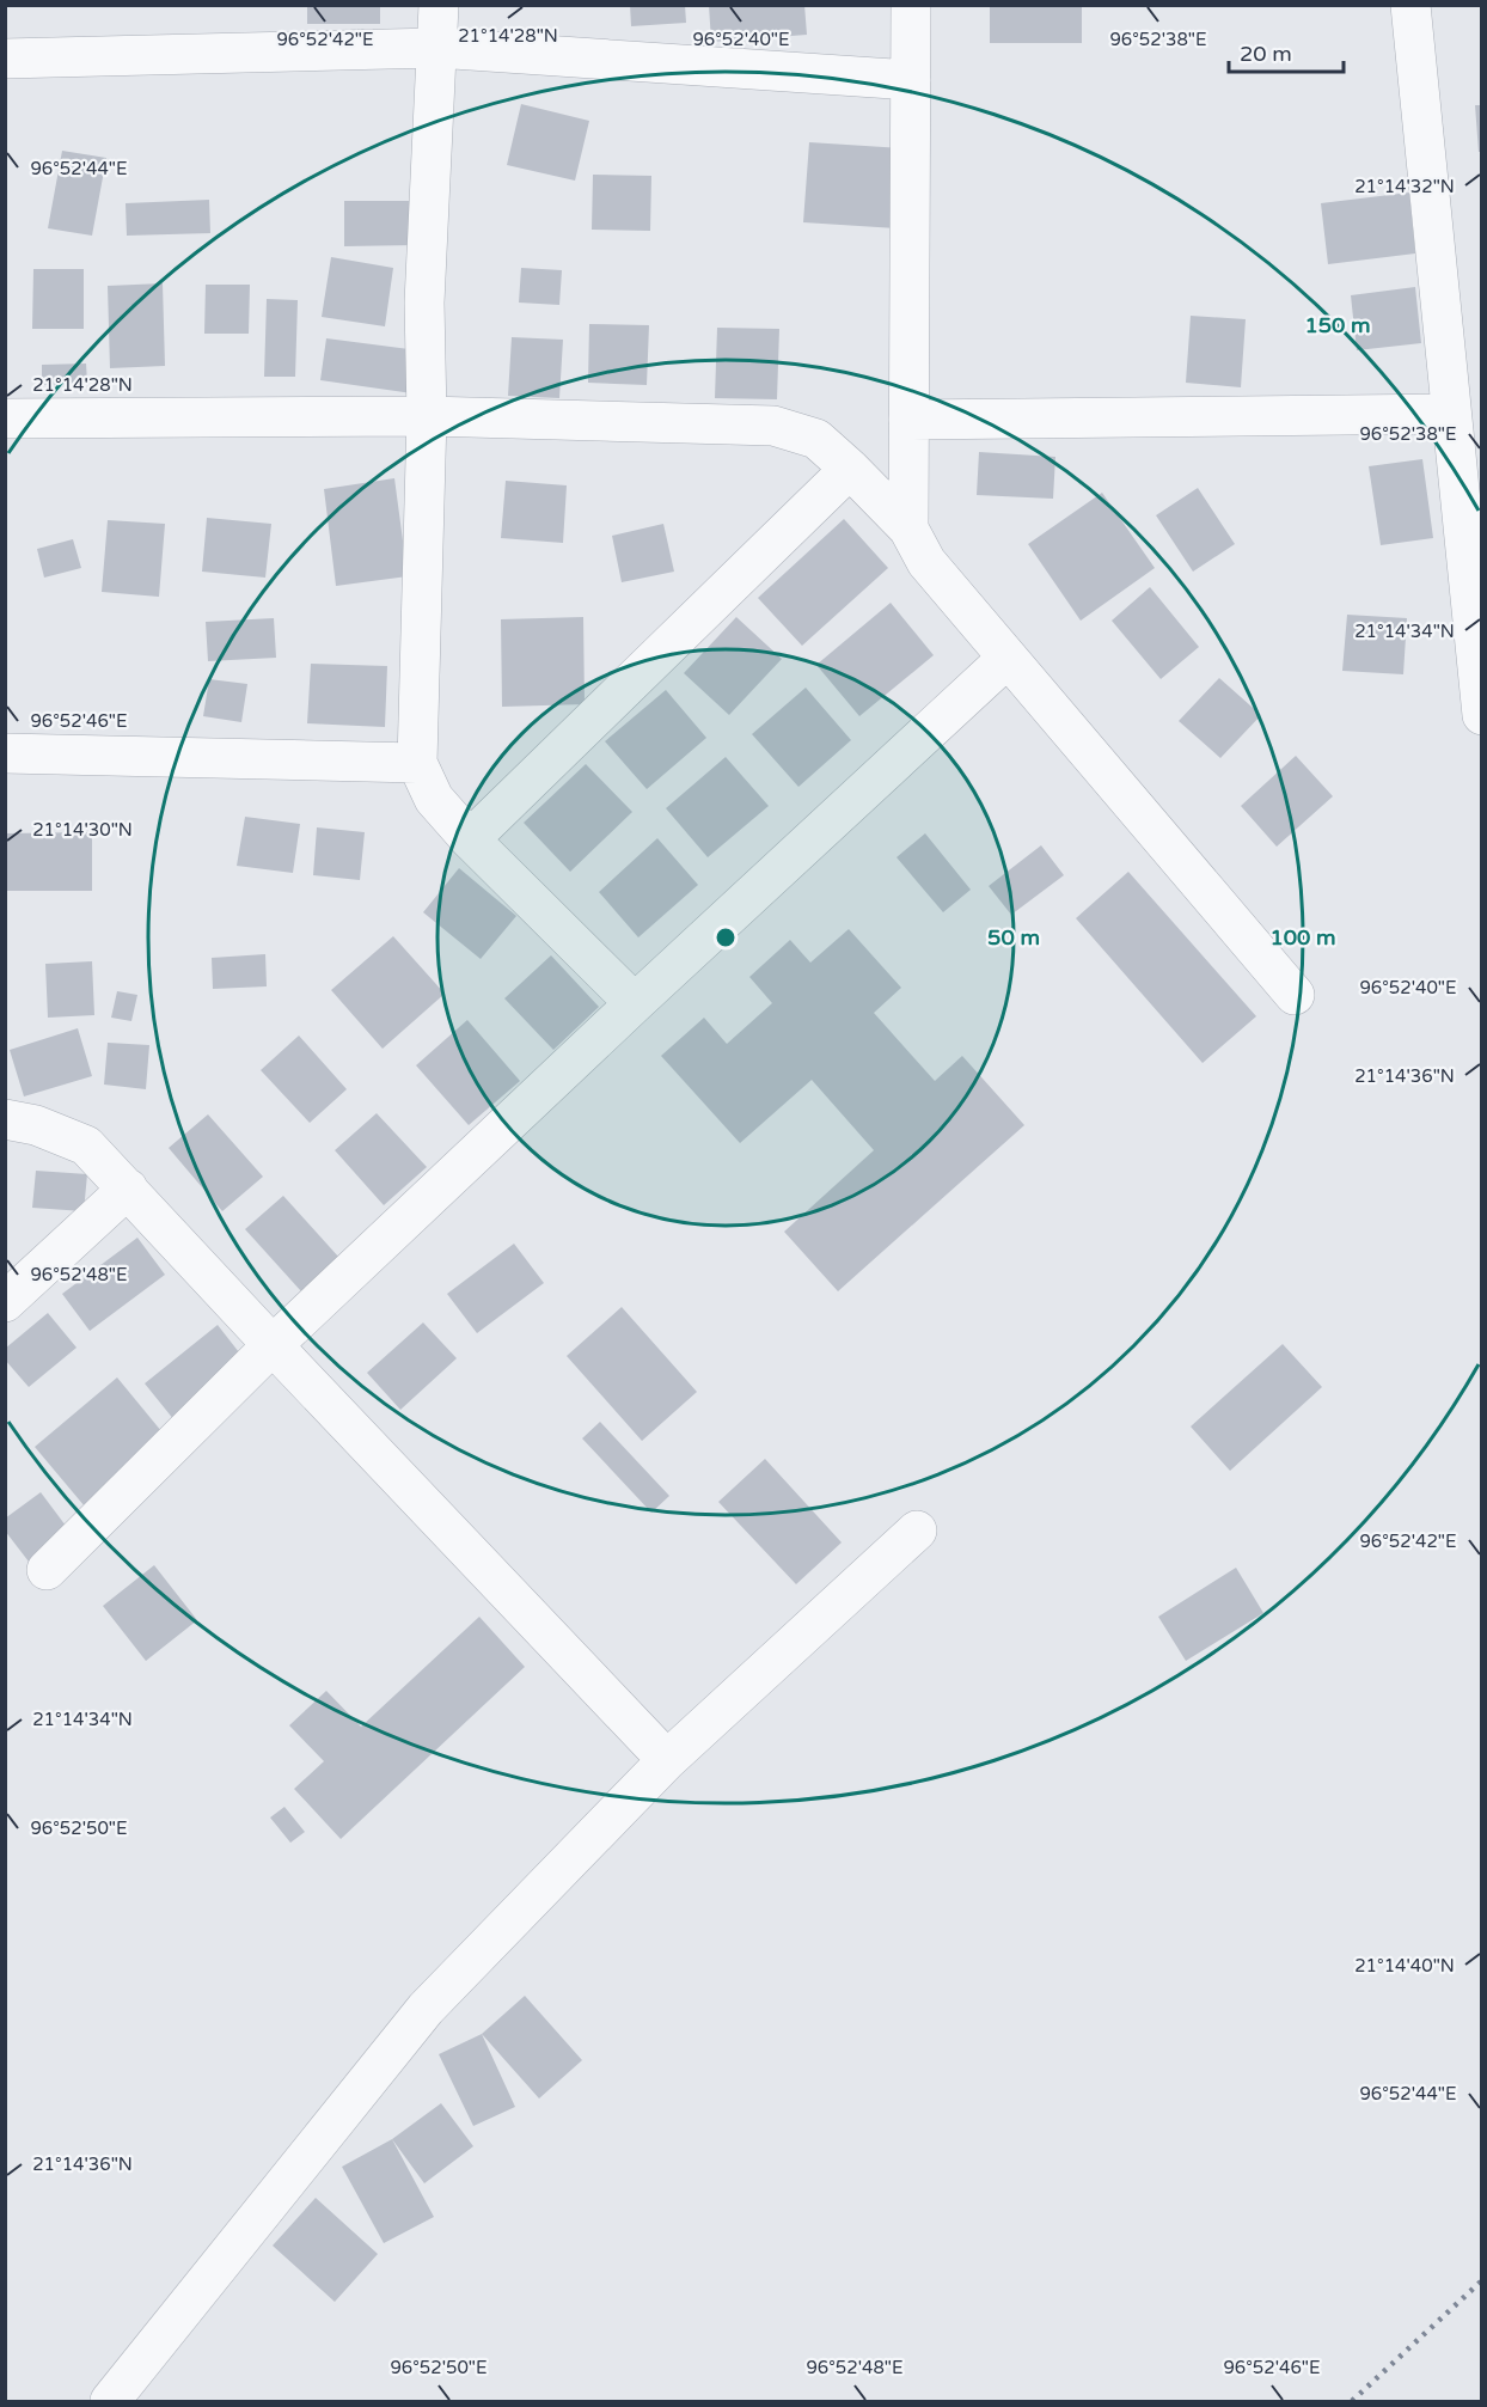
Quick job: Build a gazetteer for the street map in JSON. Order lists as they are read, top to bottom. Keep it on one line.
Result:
{"scale_bar":"20 m","coordinates":["21°14'28\"N","96°52'40\"E","96°52'42\"E","96°52'38\"E","96°52'44\"E","21°14'32\"N","21°14'34\"N","96°52'46\"E","21°14'30\"N","21°14'36\"N","96°52'48\"E","96°52'50\"E","21°14'40\"N"],"rings":["150 m","50 m","100 m"]}
